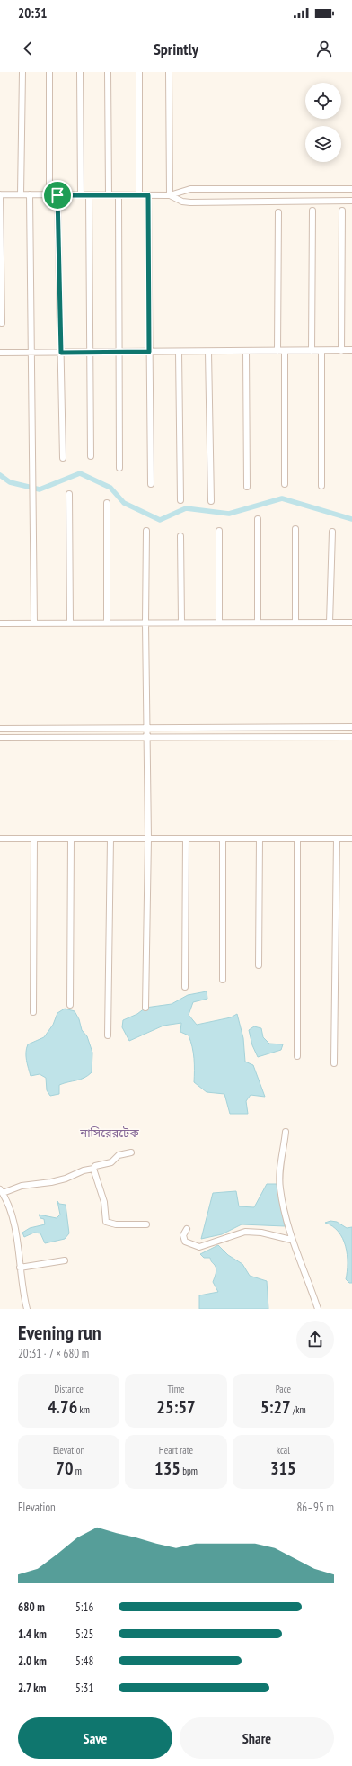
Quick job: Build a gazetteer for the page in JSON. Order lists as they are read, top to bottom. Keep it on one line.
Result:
{"districts":["নাসিরেরটেক"],"page":{"status":"20:31","header":"Sprintly","heading":["Evening run","20:31 · 7 × 680 m"],"stats":[["Distance","4.76 km"],["Time","25:57"],["Pace","5:27 /km"],["Elevation","70 m"],["Heart rate","135 bpm"],["kcal","315"]],"chart":["Elevation","86–95 m"],"list":[{"name":"680 m","note":"5:16"},{"name":"1.4 km","note":"5:25"},{"name":"2.0 km","note":"5:48"},{"name":"2.7 km","note":"5:31"}],"buttons":["Save","Share"]}}
